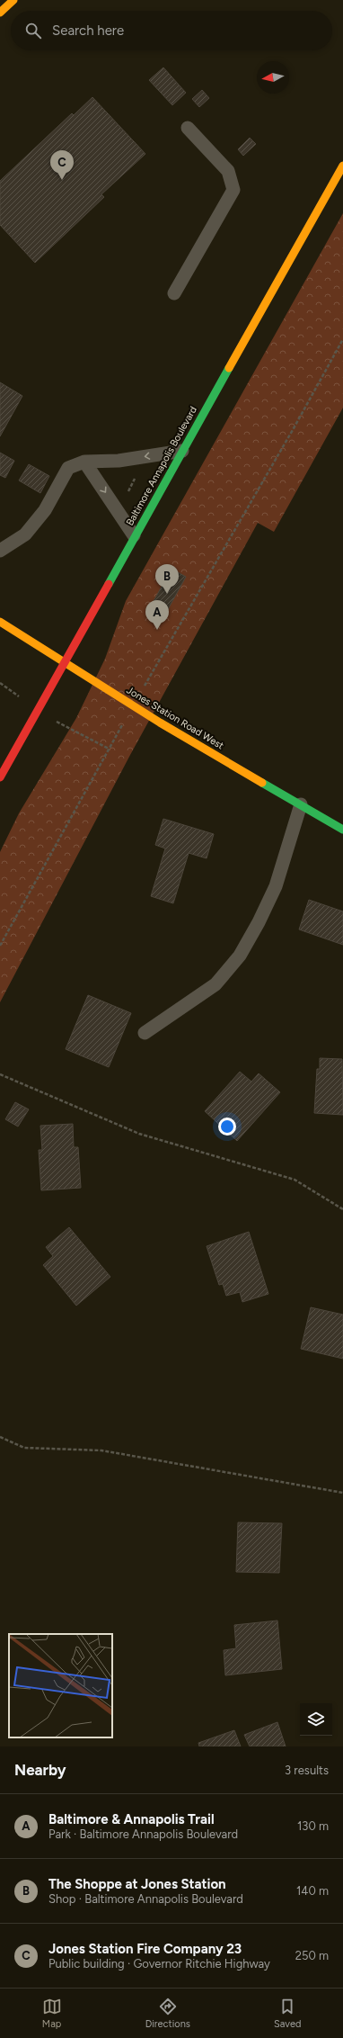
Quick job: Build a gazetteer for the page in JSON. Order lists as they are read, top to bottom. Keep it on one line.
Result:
{"streets":{"main road":["Baltimore Annapolis Boulevard","Jones Station Road West"]},"crossings":[["Baltimore Annapolis Boulevard","Jones Station Road West"]],"north":"left","page":{"search":"Search here","pins":["C","B","A"],"heading":["Nearby","3 results"],"list":[{"mark":"A","name":"Baltimore & Annapolis Trail","note":"Park · Baltimore Annapolis Boulevard","value":"130 m"},{"mark":"B","name":"The Shoppe at Jones Station","note":"Shop · Baltimore Annapolis Boulevard","value":"140 m"},{"mark":"C","name":"Jones Station Fire Company 23","note":"Public building · Governor Ritchie Highway","value":"250 m"}],"nav":["Map","Directions","Saved"]}}
